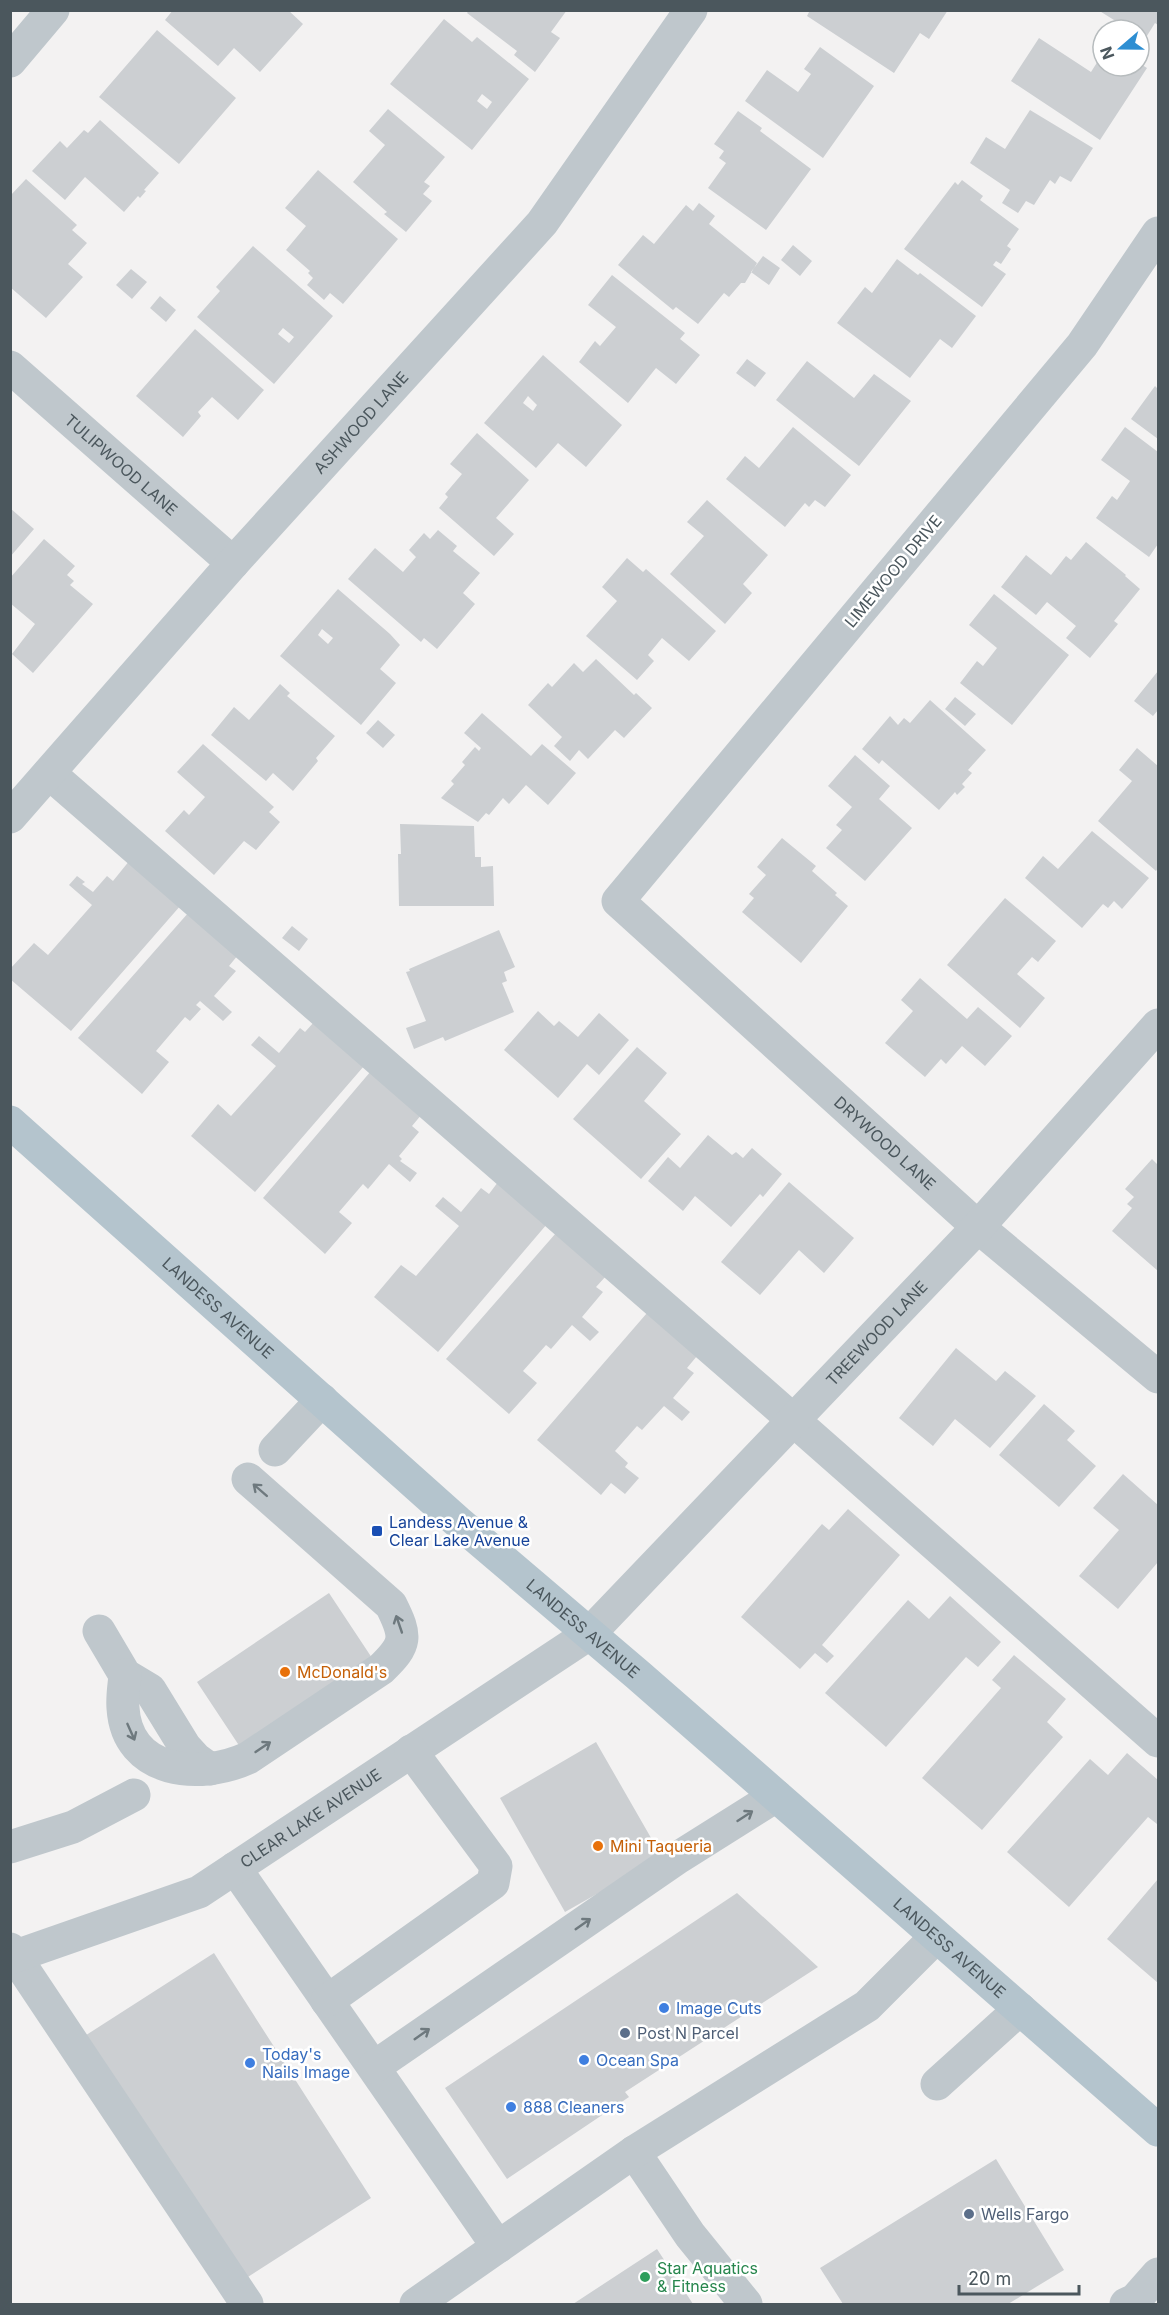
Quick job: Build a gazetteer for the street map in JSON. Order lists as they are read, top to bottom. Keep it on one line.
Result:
{"streets":{"main road":["LANDESS AVENUE"],"street":["ASHWOOD LANE","TULIPWOOD LANE","LIMEWOOD DRIVE","DRYWOOD LANE","TREEWOOD LANE","CLEAR LAKE AVENUE"]},"crossings":[["ASHWOOD LANE","TULIPWOOD LANE"],["LIMEWOOD DRIVE","DRYWOOD LANE"],["DRYWOOD LANE","TREEWOOD LANE"],["LANDESS AVENUE","TREEWOOD LANE"],["LANDESS AVENUE","CLEAR LAKE AVENUE"],["TREEWOOD LANE","CLEAR LAKE AVENUE"]],"places":{"transit":["Landess Avenue & Clear Lake Avenue"],"other":["McDonald's","Mini Taqueria","Image Cuts","Post N Parcel","Ocean Spa","Today's Nails Image","888 Cleaners","Wells Fargo","Star Aquatics & Fitness"]},"scale_bar":"20 m","north":"left"}
